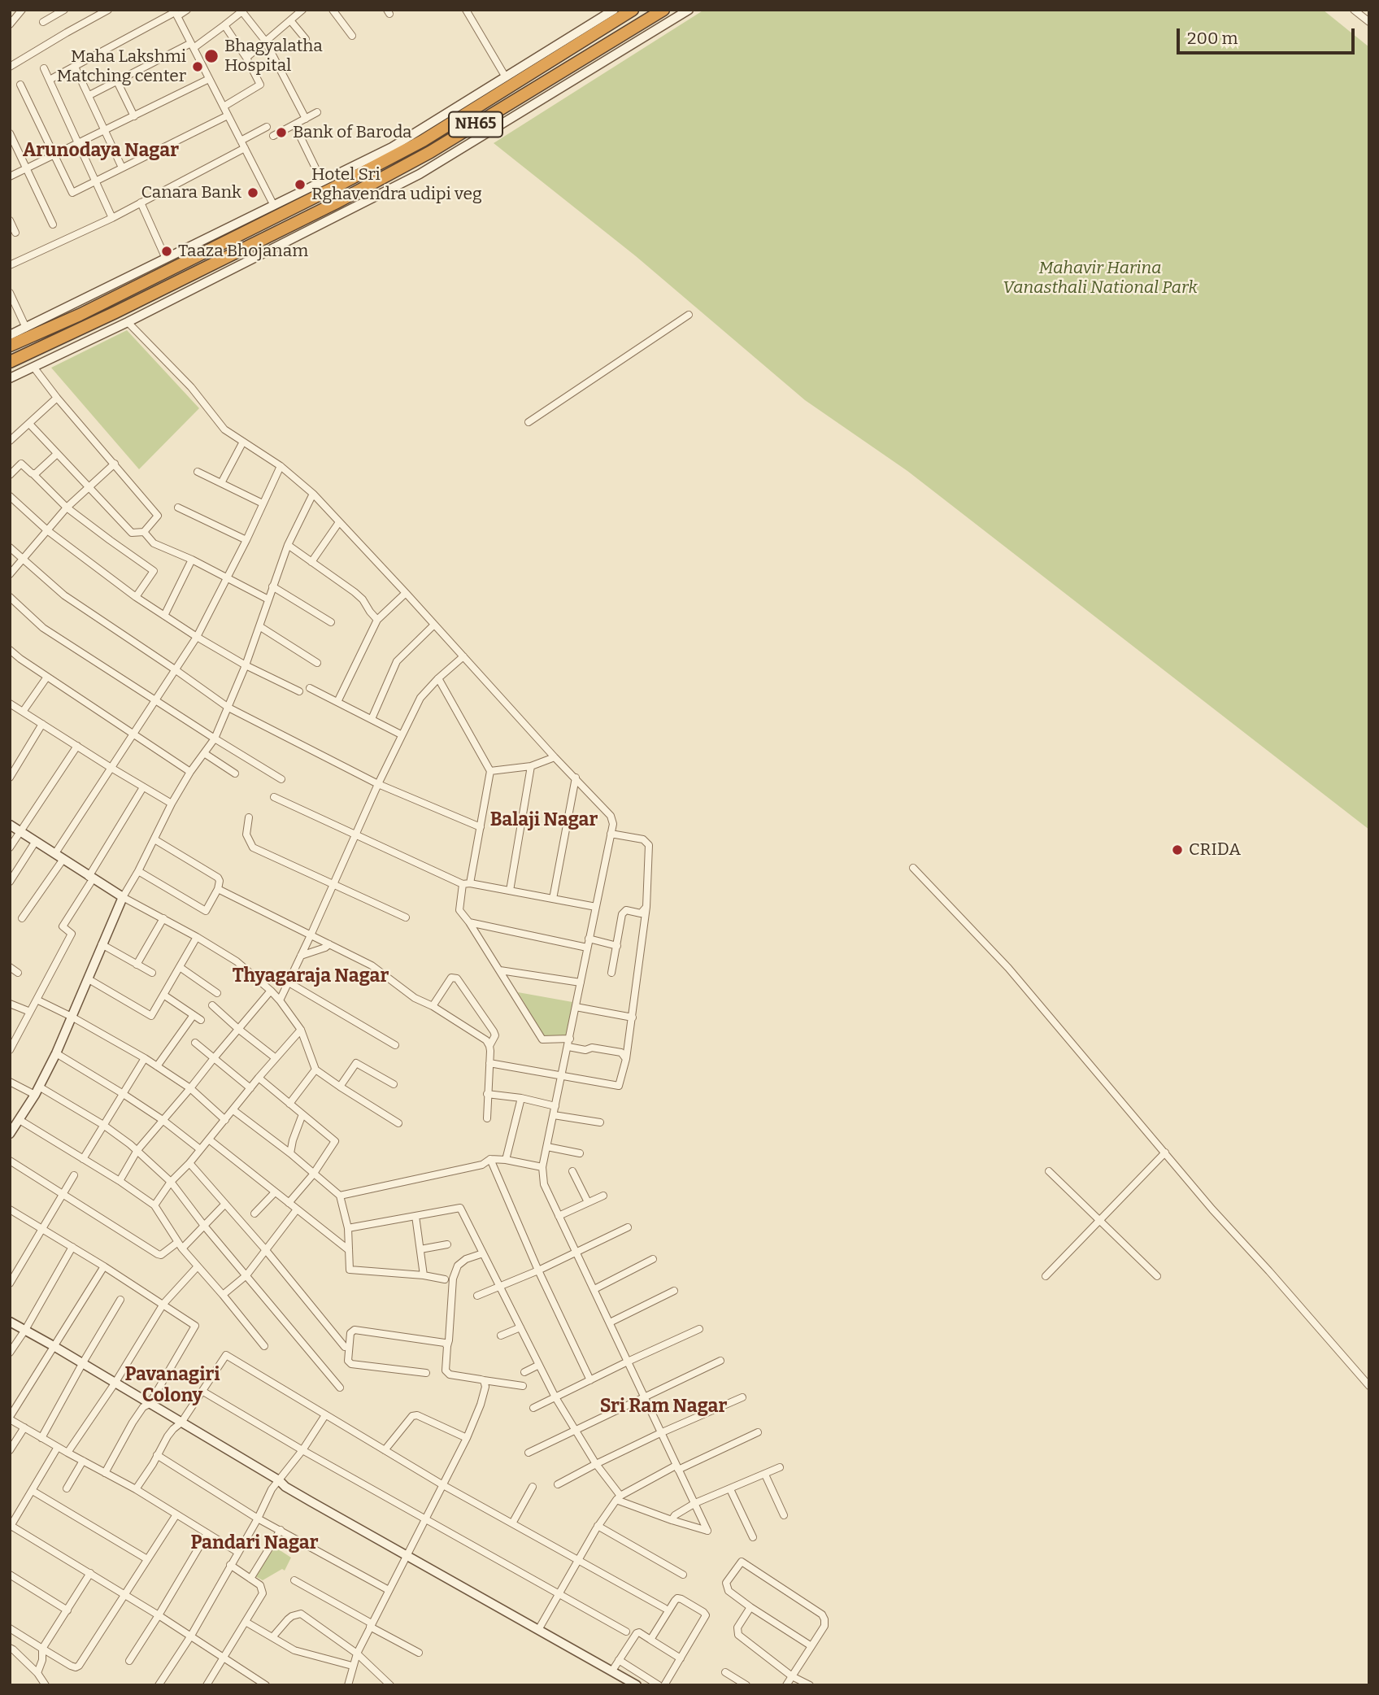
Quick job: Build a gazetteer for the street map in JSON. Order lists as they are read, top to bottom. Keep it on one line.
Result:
{"streets":{"highway":["NH65"]},"districts":["Arunodaya Nagar","Balaji Nagar","Thyagaraja Nagar","Pavanagiri Colony","Sri Ram Nagar","Pandari Nagar"],"parks":["Mahavir Harina Vanasthali National Park"],"places":["Bhagyalatha Hospital","Maha Lakshmi Matching center","Bank of Baroda","Hotel Sri Rghavendra udipi veg","Canara Bank","Taaza Bhojanam","CRIDA"],"scale_bar":"200 m"}
